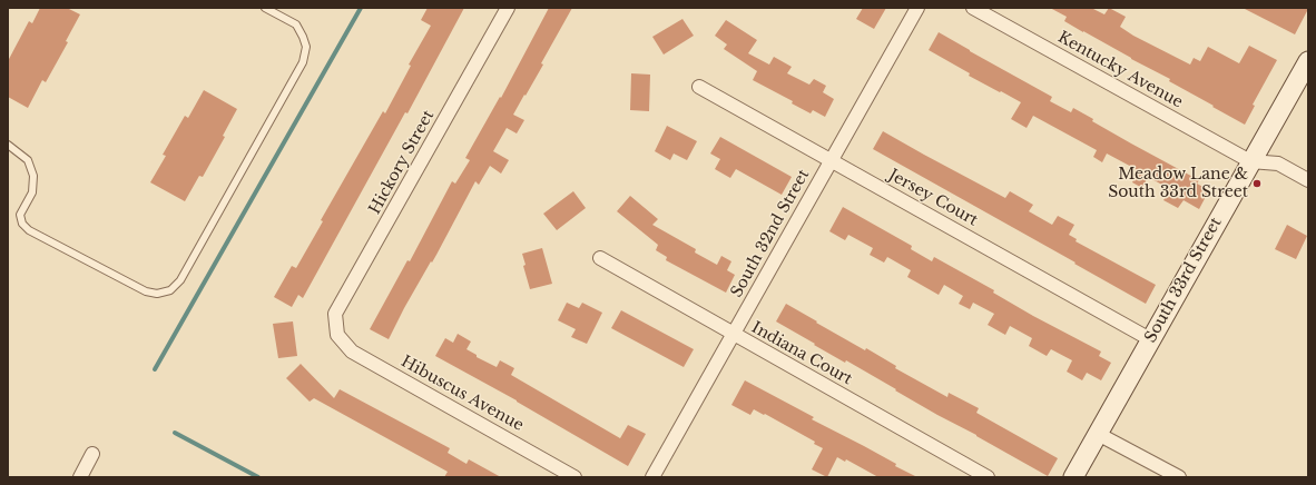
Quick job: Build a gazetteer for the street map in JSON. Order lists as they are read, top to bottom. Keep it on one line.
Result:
{"streets":{"street":["Kentucky Avenue","Hickory Street","Jersey Court","South 32nd Street","South 33rd Street","Indiana Court","Hibuscus Avenue"]},"crossings":[["Kentucky Avenue","South 33rd Street"],["Hickory Street","Hibuscus Avenue"],["Jersey Court","South 32nd Street"],["Jersey Court","South 33rd Street"],["South 32nd Street","Indiana Court"]],"places":["Meadow Lane & South 33rd Street"]}
